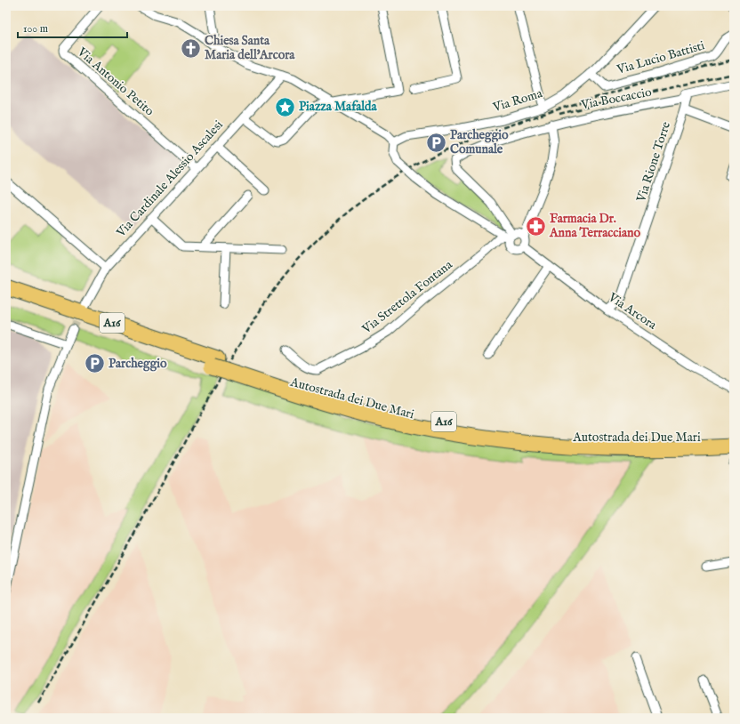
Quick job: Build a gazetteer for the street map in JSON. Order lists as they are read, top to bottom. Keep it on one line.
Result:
{"streets":{"highway":["A16","Autostrada dei Due Mari"],"street":["Via Lucio Battisti","Via Antonio Petito","Via Boccaccio","Via Roma","Via Rione Torre","Via Cardinale Alessio Ascalesi","Via Strettola Fontana","Via Arcora"]},"crossings":[["Via Lucio Battisti","Via Roma"],["Via Antonio Petito","Via Cardinale Alessio Ascalesi"],["Via Boccaccio","Via Rione Torre"],["Via Boccaccio","Via Strettola Fontana"],["Via Boccaccio","Via Arcora"],["Via Roma","Via Arcora"],["Via Rione Torre","Via Arcora"],["Via Strettola Fontana","Via Arcora"]],"places":{"church":["Chiesa Santa Maria dell'Arcora"],"place":["Piazza Mafalda"],"parking":["Parcheggio Comunale","Parcheggio"],"pharmacy":["Farmacia Dr. Anna Terracciano"]},"scale_bar":"100 m"}
